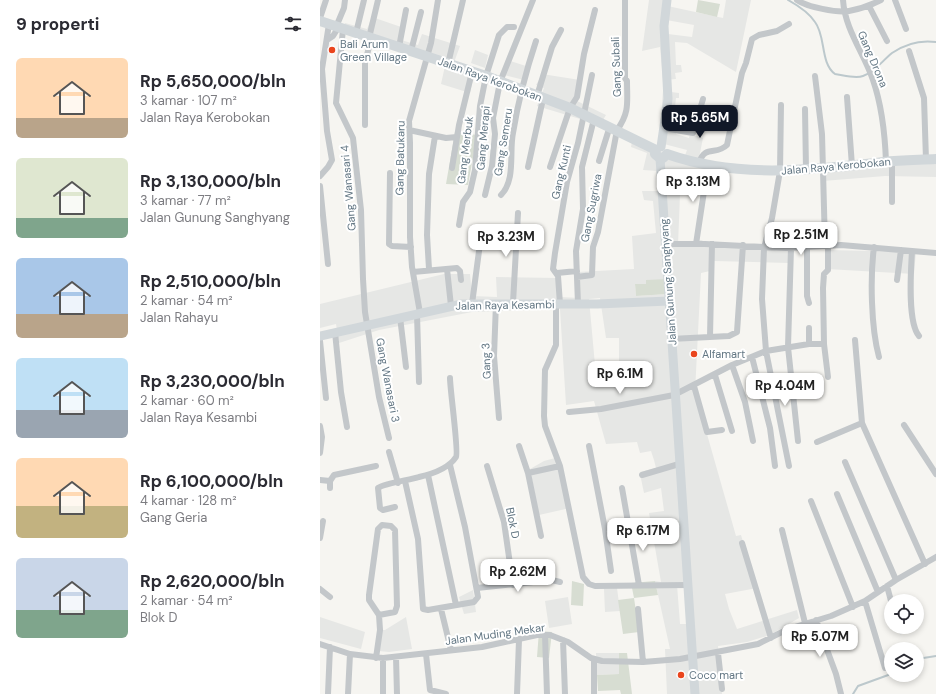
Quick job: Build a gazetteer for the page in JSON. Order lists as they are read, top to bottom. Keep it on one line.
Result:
{"streets":{"main road":["Jalan Raya Kerobokan","Jalan Gunung Sanghyang","Jalan Raya Kesambi"],"street":["Gang Drona","Gang Subali","Gang Merapi","Gang Semeru","Gang Merbuk","Gang Batukaru","Gang Kunti","Gang Wanasari 4","Gang Sugriwa","Gang 3","Gang Wanasari 3","Blok D","Jalan Muding Mekar"]},"crossings":[["Gang Drona","Jalan Raya Kerobokan"],["Gang Subali","Jalan Raya Kerobokan"],["Gang Subali","Gang Sugriwa"],["Jalan Raya Kerobokan","Gang Merapi"],["Jalan Raya Kerobokan","Gang Semeru"],["Jalan Raya Kerobokan","Gang Merbuk"],["Jalan Raya Kerobokan","Gang Batukaru"],["Jalan Raya Kerobokan","Gang Kunti"],["Jalan Raya Kerobokan","Gang Wanasari 4"],["Jalan Raya Kerobokan","Gang Sugriwa"],["Jalan Raya Kerobokan","Jalan Gunung Sanghyang"],["Gang Batukaru","Jalan Raya Kesambi"],["Gang Kunti","Jalan Gunung Sanghyang"],["Gang Kunti","Jalan Raya Kesambi"],["Gang Wanasari 4","Jalan Raya Kesambi"],["Gang Wanasari 4","Gang Wanasari 3"],["Jalan Gunung Sanghyang","Jalan Raya Kesambi"],["Jalan Gunung Sanghyang","Jalan Muding Mekar"],["Jalan Raya Kesambi","Gang 3"],["Jalan Raya Kesambi","Gang Wanasari 3"]],"places":["Bali Arum Green Village","Alfamart","Coco mart"],"page":{"heading":"9 properti","list":[{"name":"Rp 5,650,000/bln","note":"3 kamar · 107 m² · Jalan Raya Kerobokan"},{"name":"Rp 3,130,000/bln","note":"3 kamar · 77 m² · Jalan Gunung Sanghyang"},{"name":"Rp 2,510,000/bln","note":"2 kamar · 54 m² · Jalan Rahayu"},{"name":"Rp 3,230,000/bln","note":"2 kamar · 60 m² · Jalan Raya Kesambi"},{"name":"Rp 6,100,000/bln","note":"4 kamar · 128 m² · Gang Geria"},{"name":"Rp 2,620,000/bln","note":"2 kamar · 54 m² · Blok D"}],"price":["Rp 5.65M","Rp 3.13M","Rp 2.51M","Rp 3.23M","Rp 6.1M","Rp 4.04M","Rp 6.17M","Rp 2.62M","Rp 5.07M"]}}
